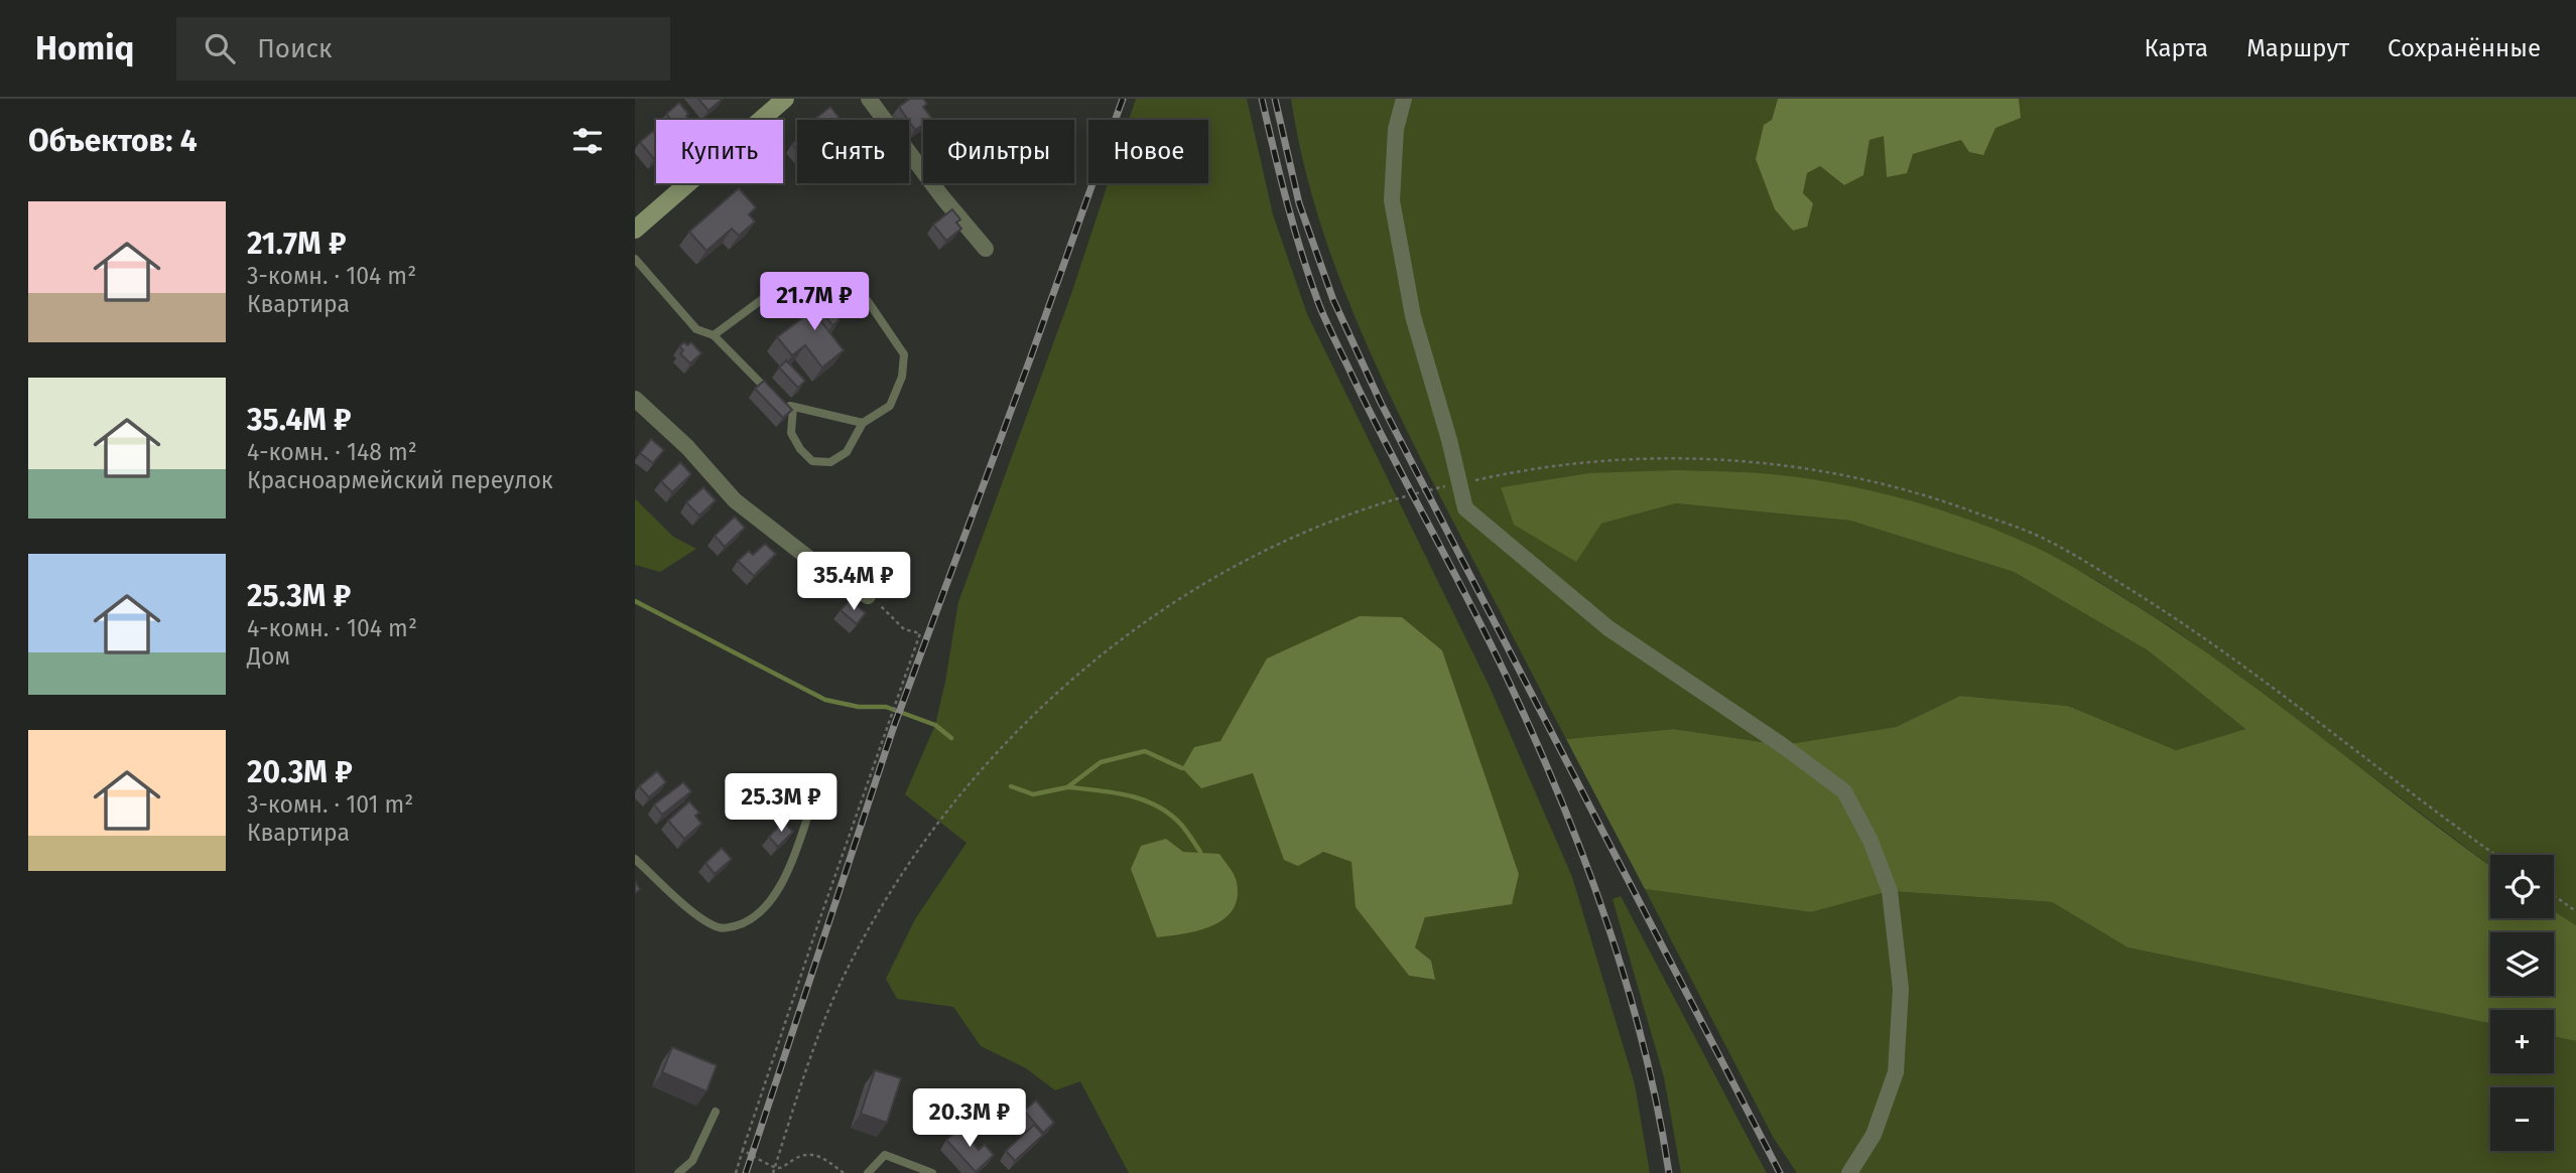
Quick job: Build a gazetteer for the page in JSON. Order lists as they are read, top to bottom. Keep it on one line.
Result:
{"page":{"header":"Homiq","search":"Поиск","nav":["Карта","Маршрут","Сохранённые"],"heading":"Объектов: 4","chip":["Купить","Снять","Фильтры","Новое"],"list":[{"name":"21.7M ₽","note":"3-комн. · 104 m² · Квартира"},{"name":"35.4M ₽","note":"4-комн. · 148 m² · Красноармейский переулок"},{"name":"25.3M ₽","note":"4-комн. · 104 m² · Дом"},{"name":"20.3M ₽","note":"3-комн. · 101 m² · Квартира"}],"price":["21.7M ₽","35.4M ₽","25.3M ₽","20.3M ₽"],"map_buttons":["+","−"]}}
